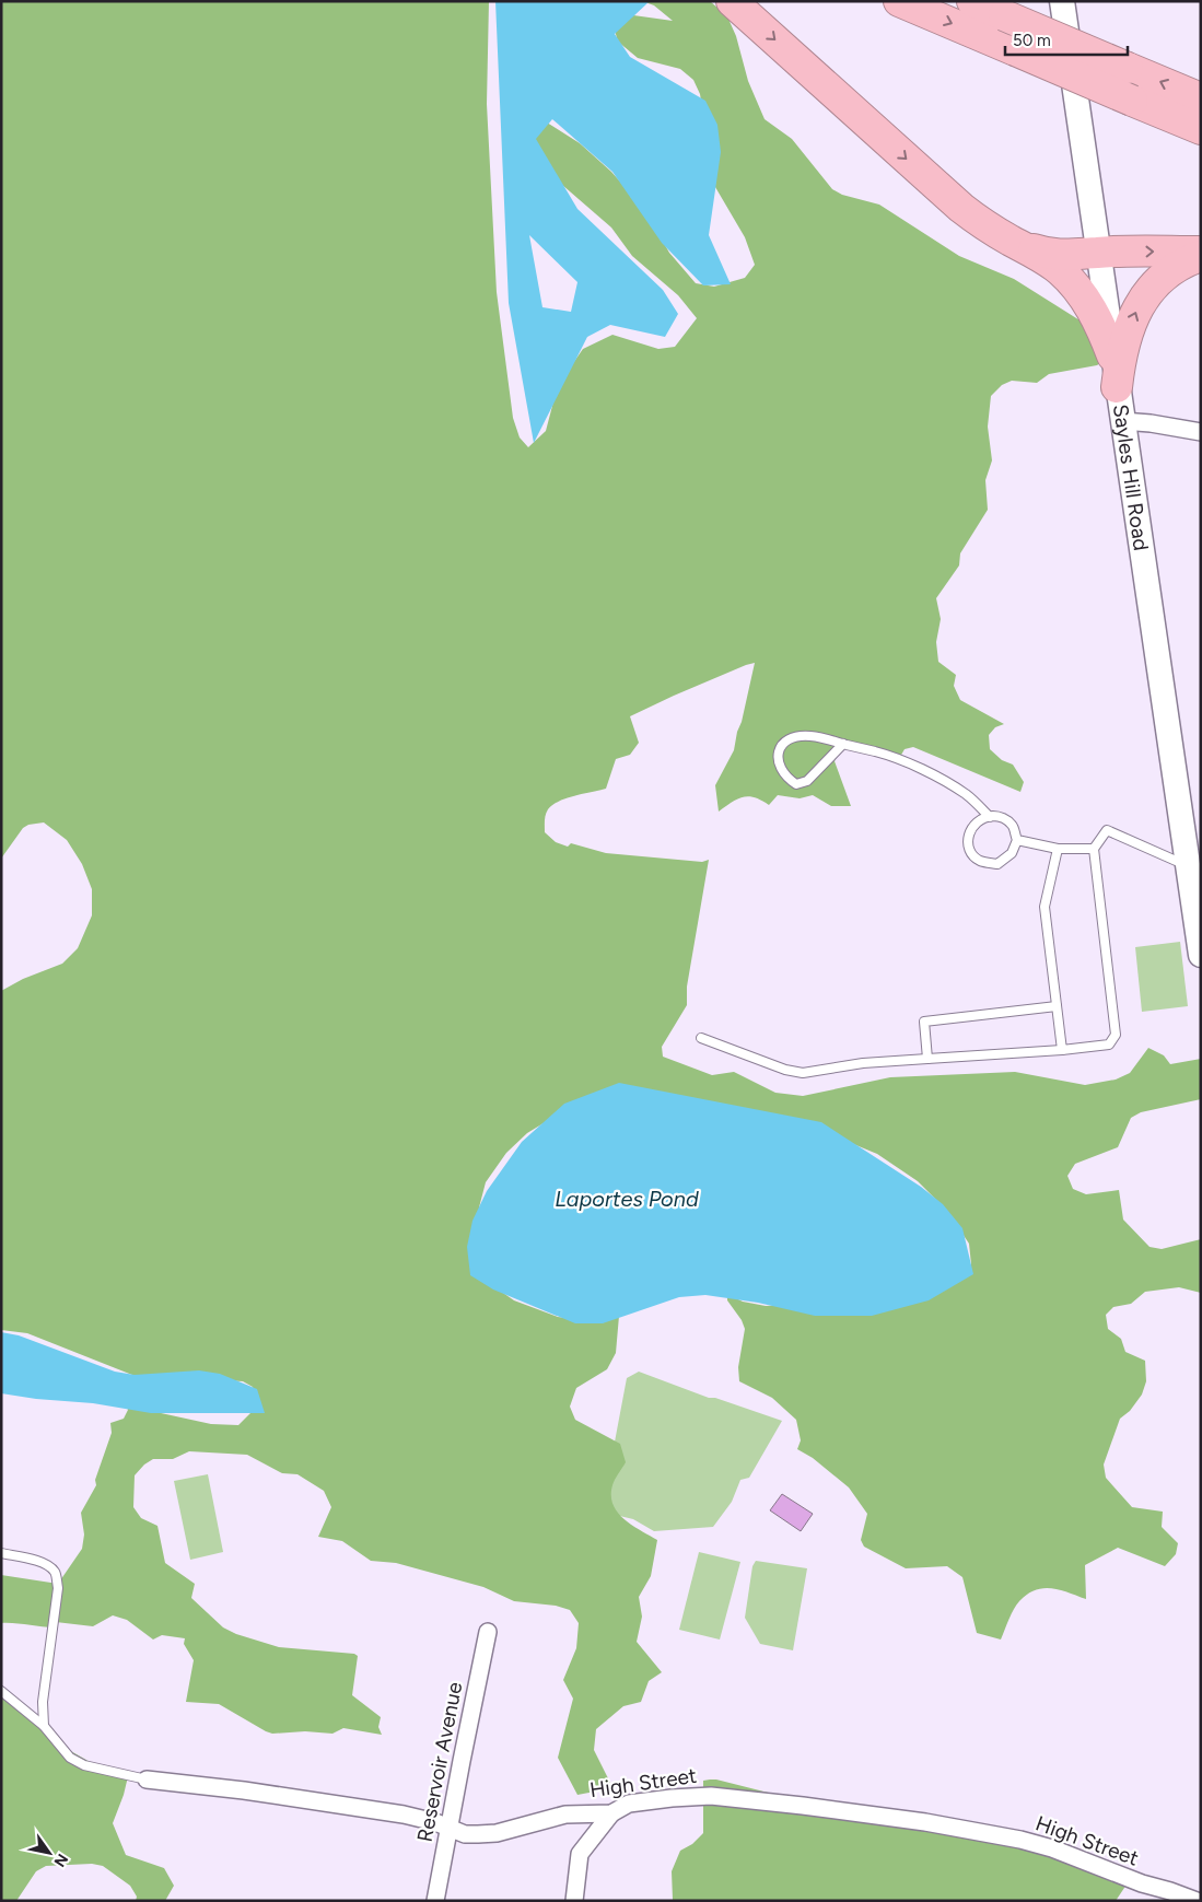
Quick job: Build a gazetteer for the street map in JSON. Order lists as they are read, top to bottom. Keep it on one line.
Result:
{"streets":{"main road":["Sayles Hill Road"],"street":["Reservoir Avenue","High Street"]},"crossings":[["Reservoir Avenue","High Street"]],"water":["Laportes Pond"],"scale_bar":"50 m","north":"bottom right"}
